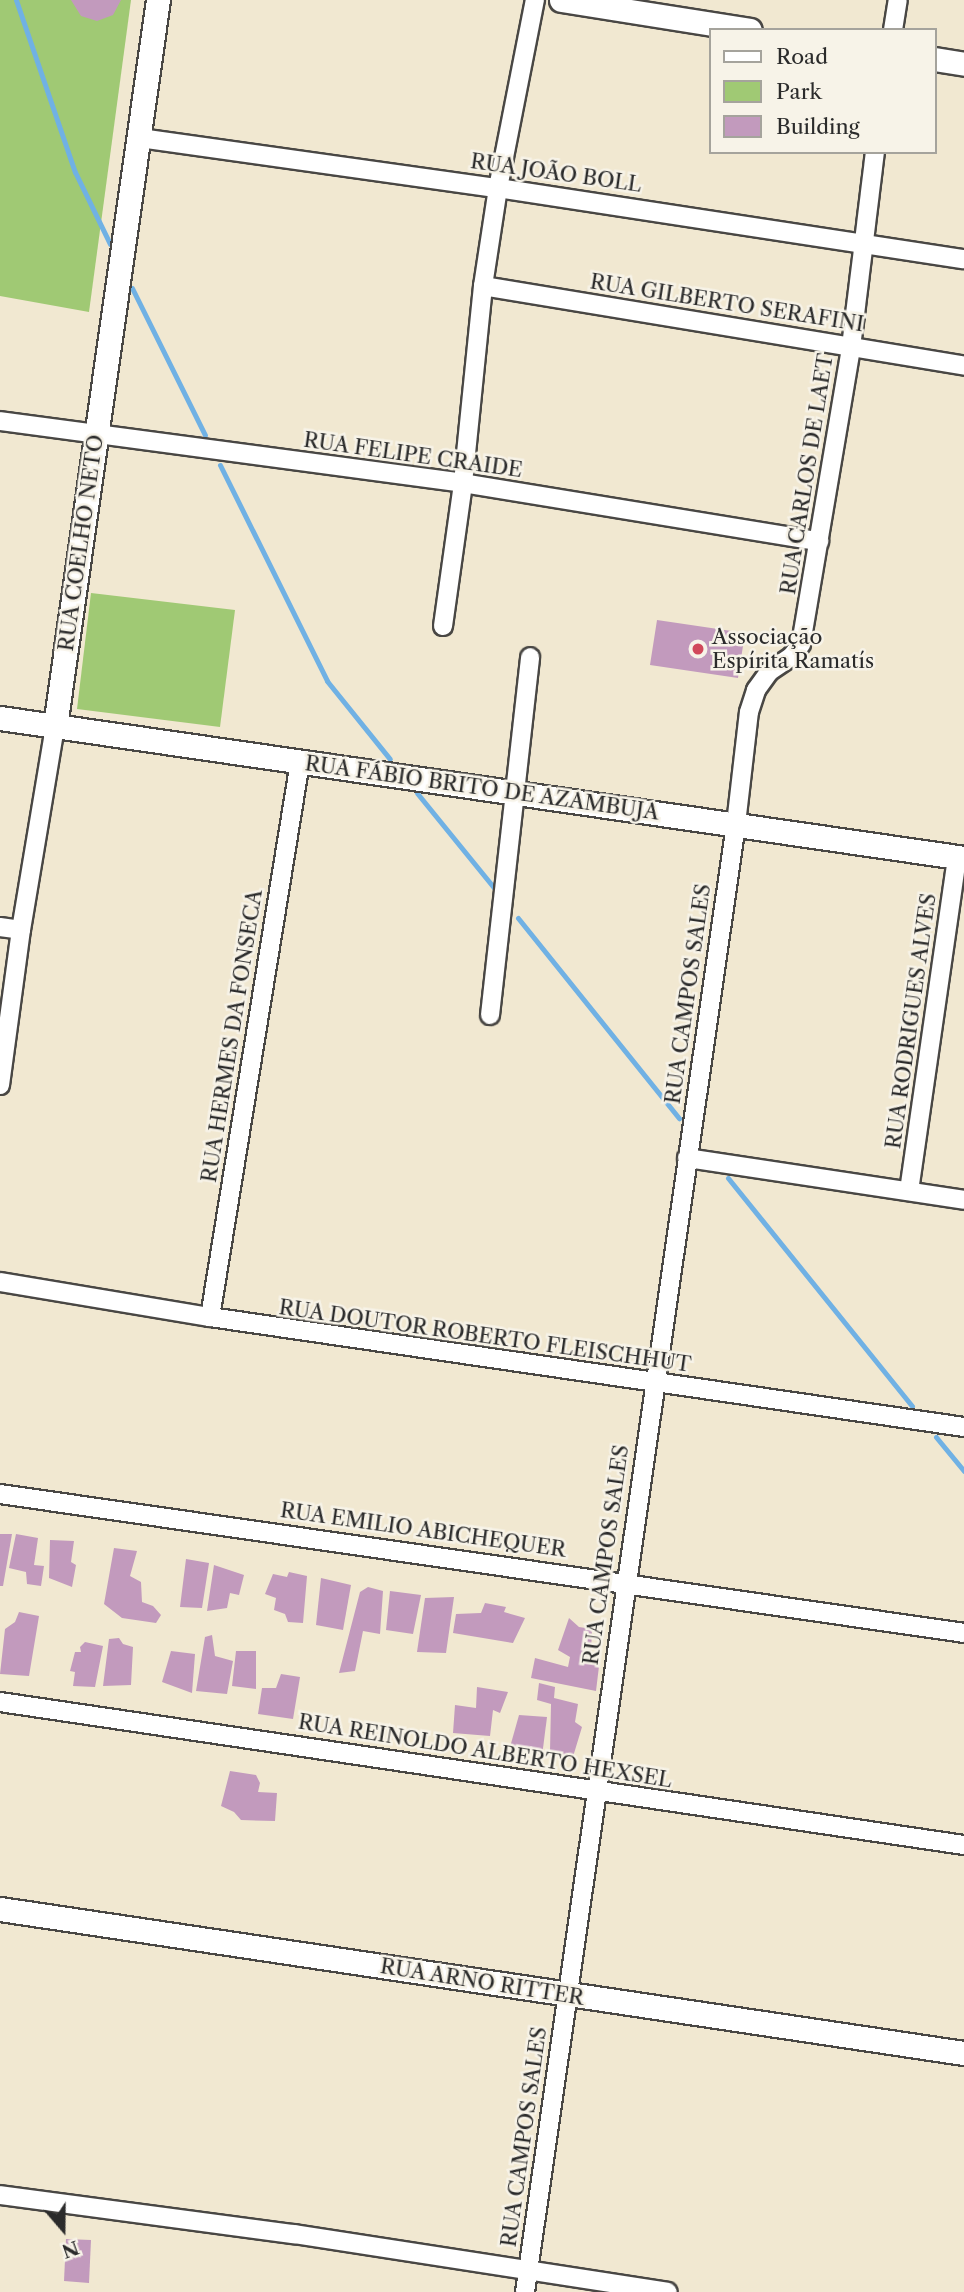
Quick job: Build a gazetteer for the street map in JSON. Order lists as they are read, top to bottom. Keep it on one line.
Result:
{"streets":{"street":["RUA JOÃO BOLL","RUA GILBERTO SERAFINI","RUA FELIPE CRAIDE","RUA CARLOS DE LAET","RUA COELHO NETO","RUA FÁBIO BRITO DE AZAMBUJA","RUA CAMPOS SALES","RUA RODRIGUES ALVES","RUA HERMES DA FONSECA","RUA DOUTOR ROBERTO FLEISCHHUT","RUA EMILIO ABICHEQUER","RUA REINOLDO ALBERTO HEXSEL","RUA ARNO RITTER"]},"crossings":[["RUA JOÃO BOLL","RUA CARLOS DE LAET"],["RUA JOÃO BOLL","RUA COELHO NETO"],["RUA GILBERTO SERAFINI","RUA CARLOS DE LAET"],["RUA FELIPE CRAIDE","RUA CARLOS DE LAET"],["RUA FELIPE CRAIDE","RUA COELHO NETO"],["RUA CARLOS DE LAET","RUA FÁBIO BRITO DE AZAMBUJA"],["RUA CARLOS DE LAET","RUA CAMPOS SALES"],["RUA COELHO NETO","RUA FÁBIO BRITO DE AZAMBUJA"],["RUA FÁBIO BRITO DE AZAMBUJA","RUA CAMPOS SALES"],["RUA FÁBIO BRITO DE AZAMBUJA","RUA RODRIGUES ALVES"],["RUA FÁBIO BRITO DE AZAMBUJA","RUA HERMES DA FONSECA"],["RUA CAMPOS SALES","RUA DOUTOR ROBERTO FLEISCHHUT"],["RUA CAMPOS SALES","RUA EMILIO ABICHEQUER"],["RUA CAMPOS SALES","RUA REINOLDO ALBERTO HEXSEL"],["RUA CAMPOS SALES","RUA ARNO RITTER"],["RUA HERMES DA FONSECA","RUA DOUTOR ROBERTO FLEISCHHUT"]],"places":["Associação Espírita Ramatís"],"legend":["Road","Park","Building"],"north":"bottom"}
